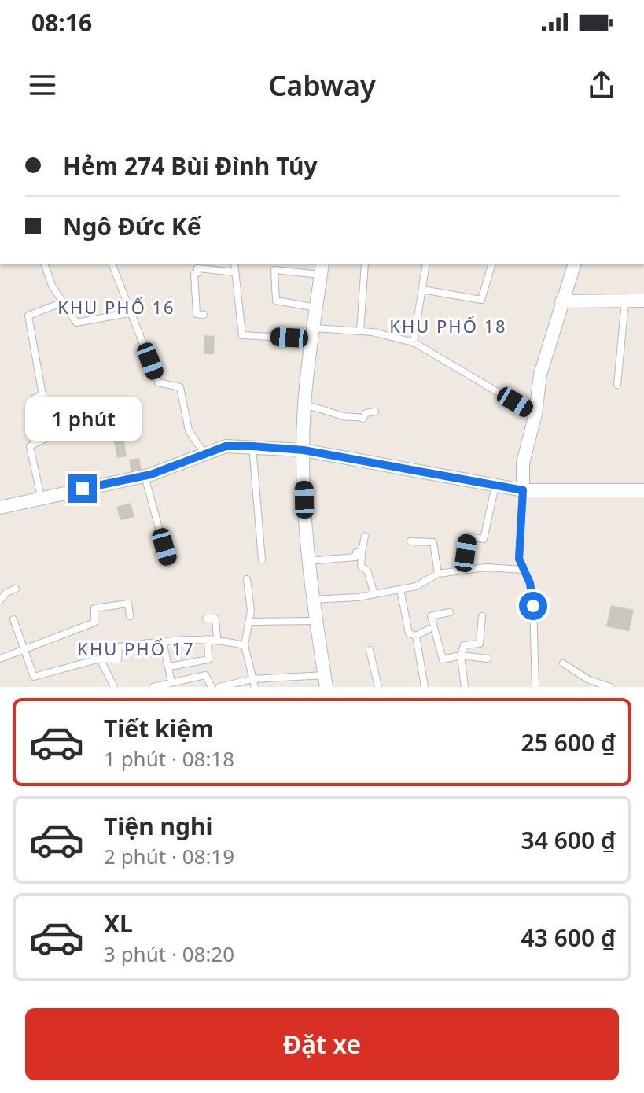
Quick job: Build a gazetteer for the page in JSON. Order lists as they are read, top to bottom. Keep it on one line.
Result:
{"districts":["KHU PHỐ 16","KHU PHỐ 18","KHU PHỐ 17"],"page":{"status":"08:16","header":"Cabway","banner":["Hẻm 274 Bùi Đình Túy","Ngô Đức Kế"],"bubble":"1 phút","list":[{"name":"Tiết kiệm","note":"1 phút · 08:18","value":"25 600 ₫"},{"name":"Tiện nghi","note":"2 phút · 08:19","value":"34 600 ₫"},{"name":"XL","note":"3 phút · 08:20","value":"43 600 ₫"}],"buttons":"Đặt xe"}}
